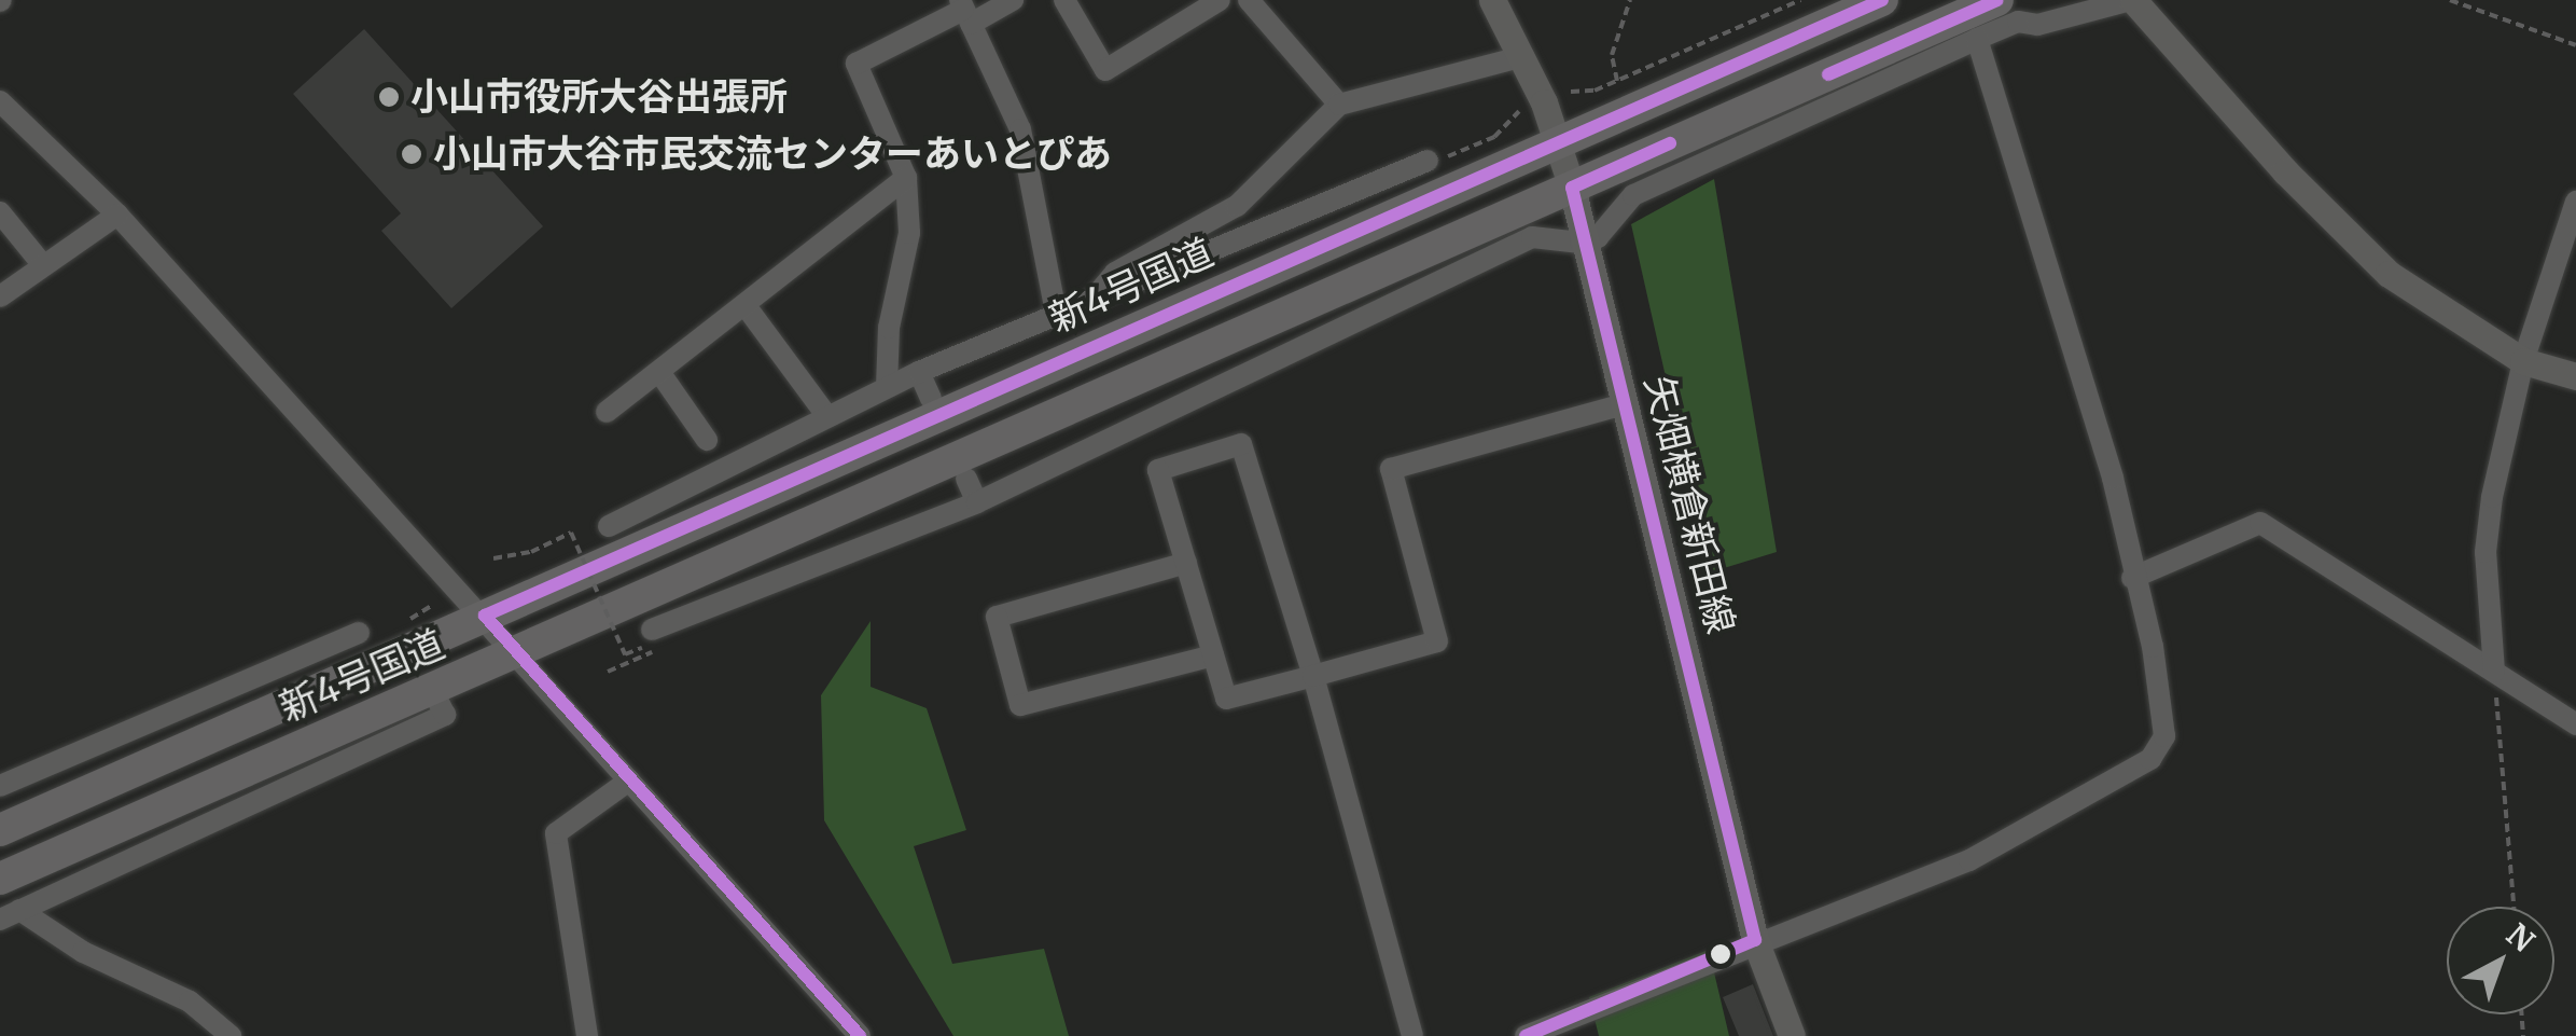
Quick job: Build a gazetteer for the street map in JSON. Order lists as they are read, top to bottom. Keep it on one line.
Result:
{"streets":{"highway":["新4号国道"],"main road":["矢畑横倉新田線"]},"crossings":[["新4号国道","矢畑横倉新田線"]],"places":["小山市役所大谷出張所","小山市大谷市民交流センターあいとぴあ"],"north":"top right"}
